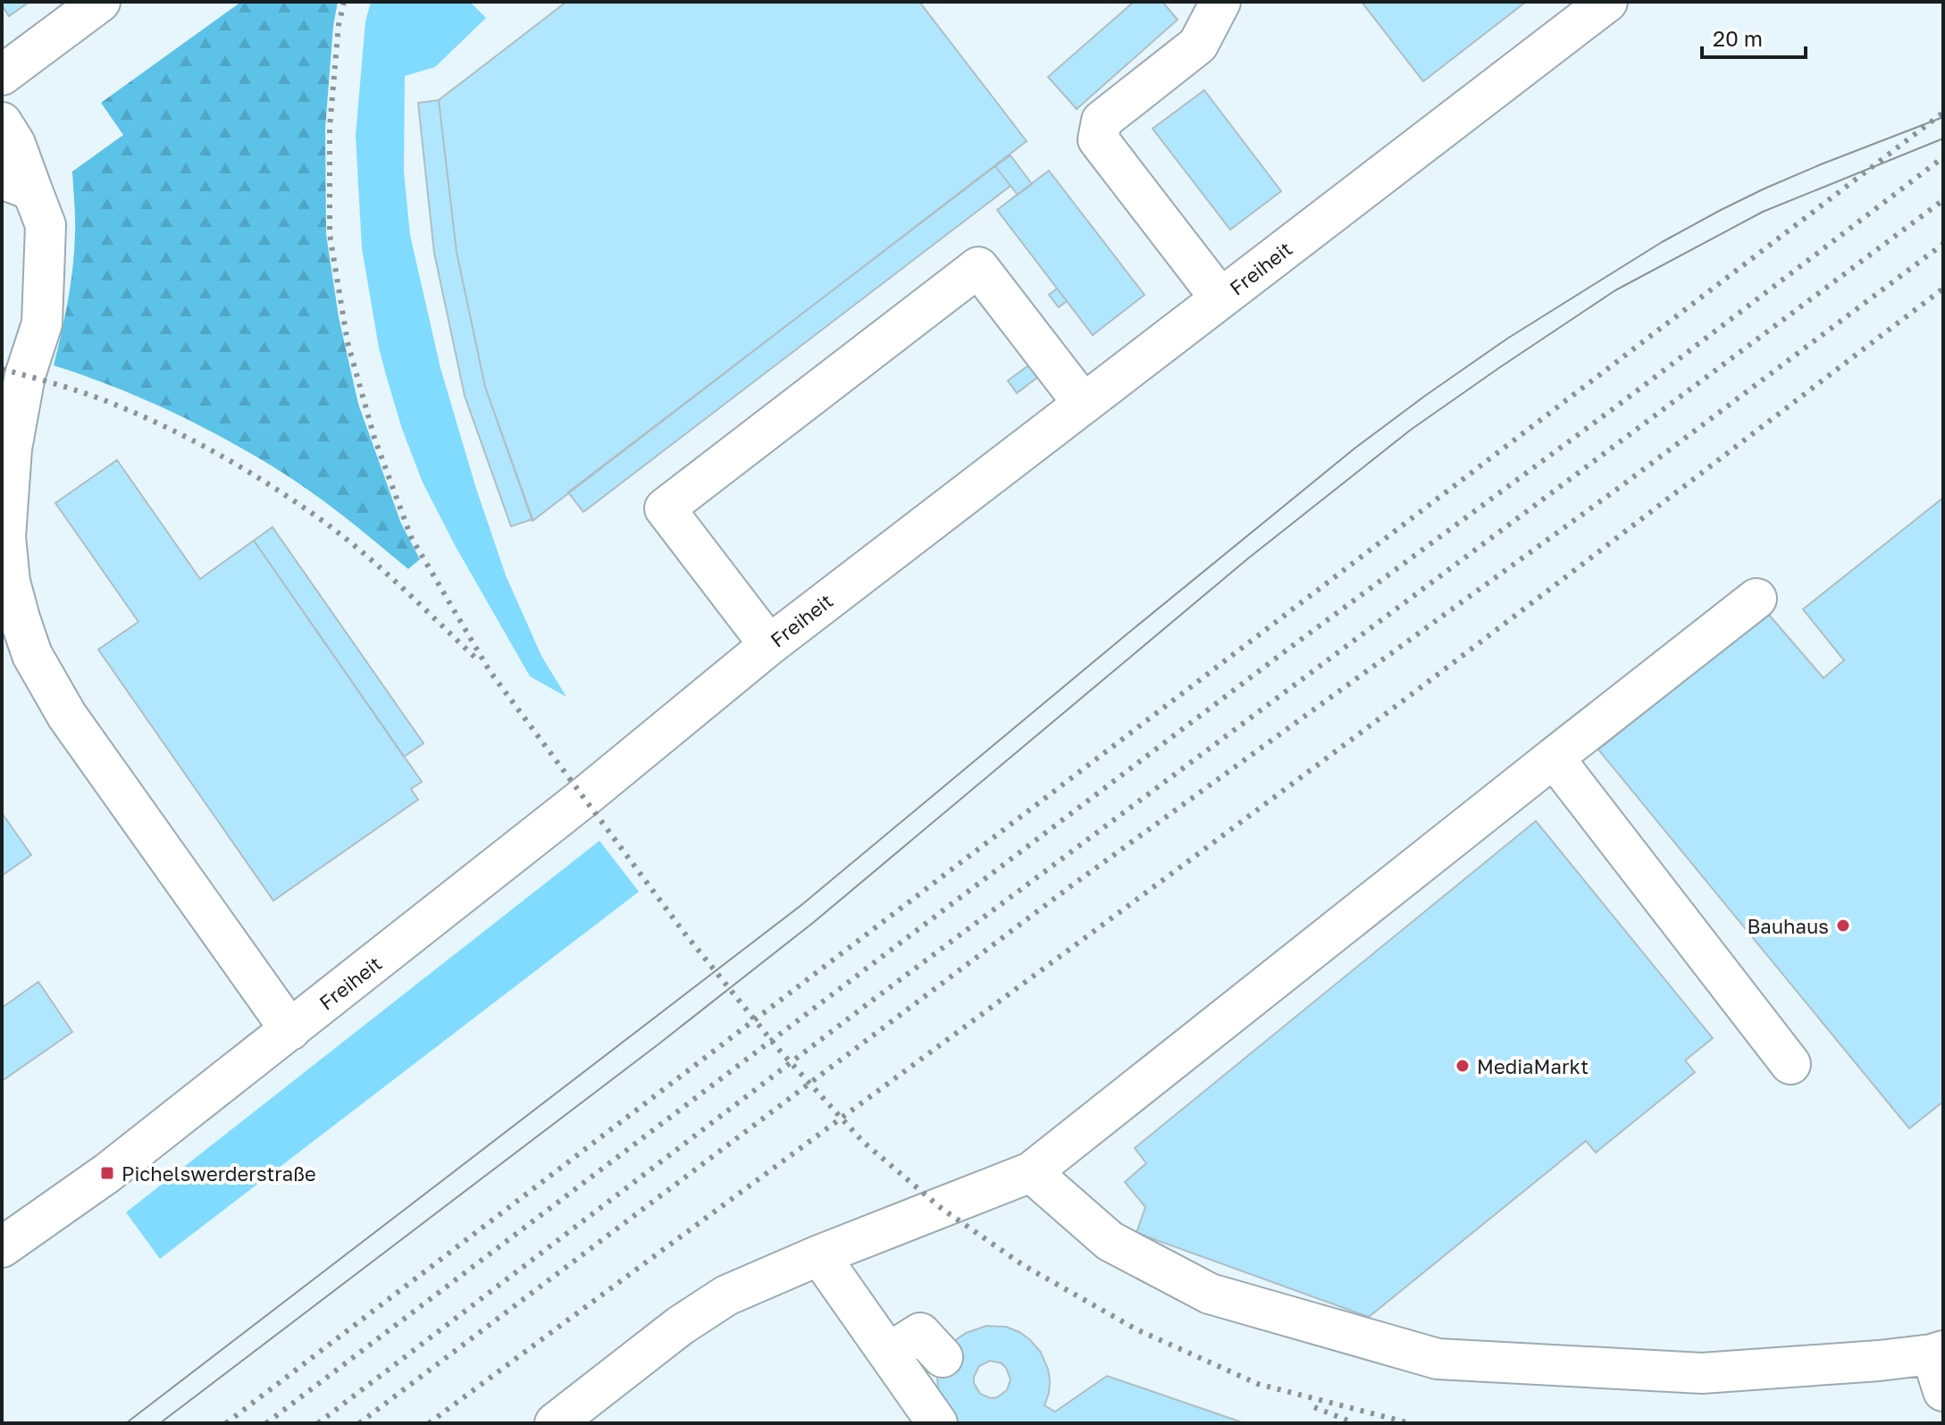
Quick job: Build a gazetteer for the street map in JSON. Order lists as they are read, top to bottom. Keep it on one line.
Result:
{"streets":{"street":["Freiheit"]},"places":{"other":["Bauhaus","MediaMarkt"],"transit":["Pichelswerderstraße"]},"scale_bar":"20 m"}
